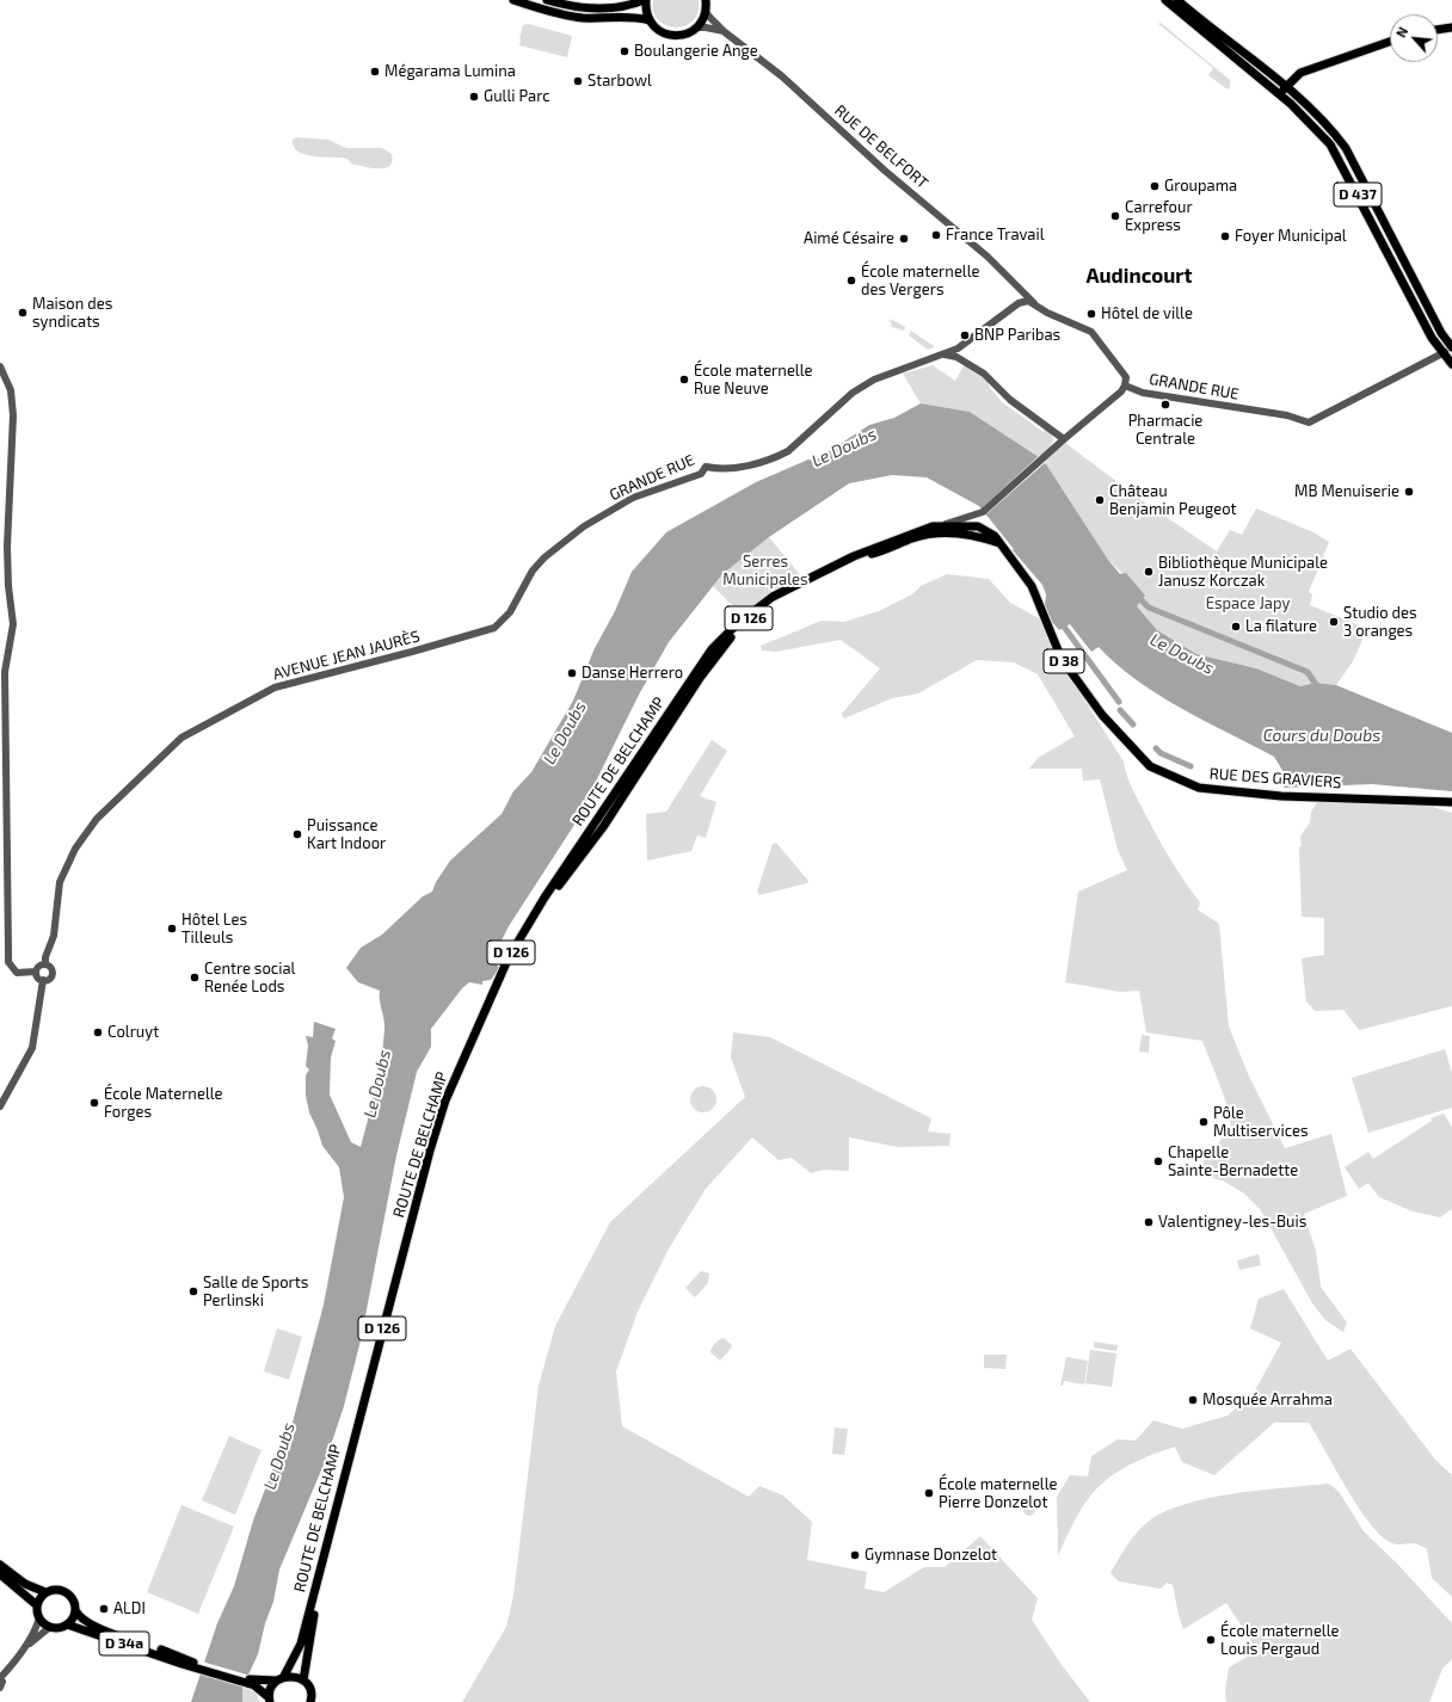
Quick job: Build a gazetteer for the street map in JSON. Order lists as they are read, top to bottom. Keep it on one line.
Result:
{"streets":{"main road":["D 437","D 126","D 38","ROUTE DE BELCHAMP","RUE DES GRAVIERS","D 34a"],"street":["RUE DE BELFORT","GRANDE RUE","AVENUE JEAN JAURÈS"]},"crossings":[["RUE DE BELFORT","GRANDE RUE"],["D 437","GRANDE RUE"],["GRANDE RUE","AVENUE JEAN JAURÈS"],["ROUTE DE BELCHAMP","RUE DES GRAVIERS"]],"districts":["Audincourt"],"water":["Le Doubs","Cours du Doubs"],"parks":["Serres Municipales","Espace Japy"],"places":["Boulangerie Ange","Mégarama Lumina","Starbowl","Gulli Parc","Groupama","Carrefour Express","France Travail","Foyer Municipal","Aimé Césaire","École maternelle des Vergers","Maison des syndicats","Hôtel de ville","BNP Paribas","École maternelle Rue Neuve","Pharmacie Centrale","MB Menuiserie","Château Benjamin Peugeot","Bibliothèque Municipale Janusz Korczak","Studio des 3 oranges","La filature","Danse Herrero","Puissance Kart Indoor","Hôtel Les Tilleuls","Centre social Renée Lods","Colruyt","École Maternelle Forges","Pôle Multiservices","Chapelle Sainte-Bernadette","Valentigney-les-Buis","Salle de Sports Perlinski","Mosquée Arrahma","École maternelle Pierre Donzelot","Gymnase Donzelot","ALDI","École maternelle Louis Pergaud"],"north":"top left"}
